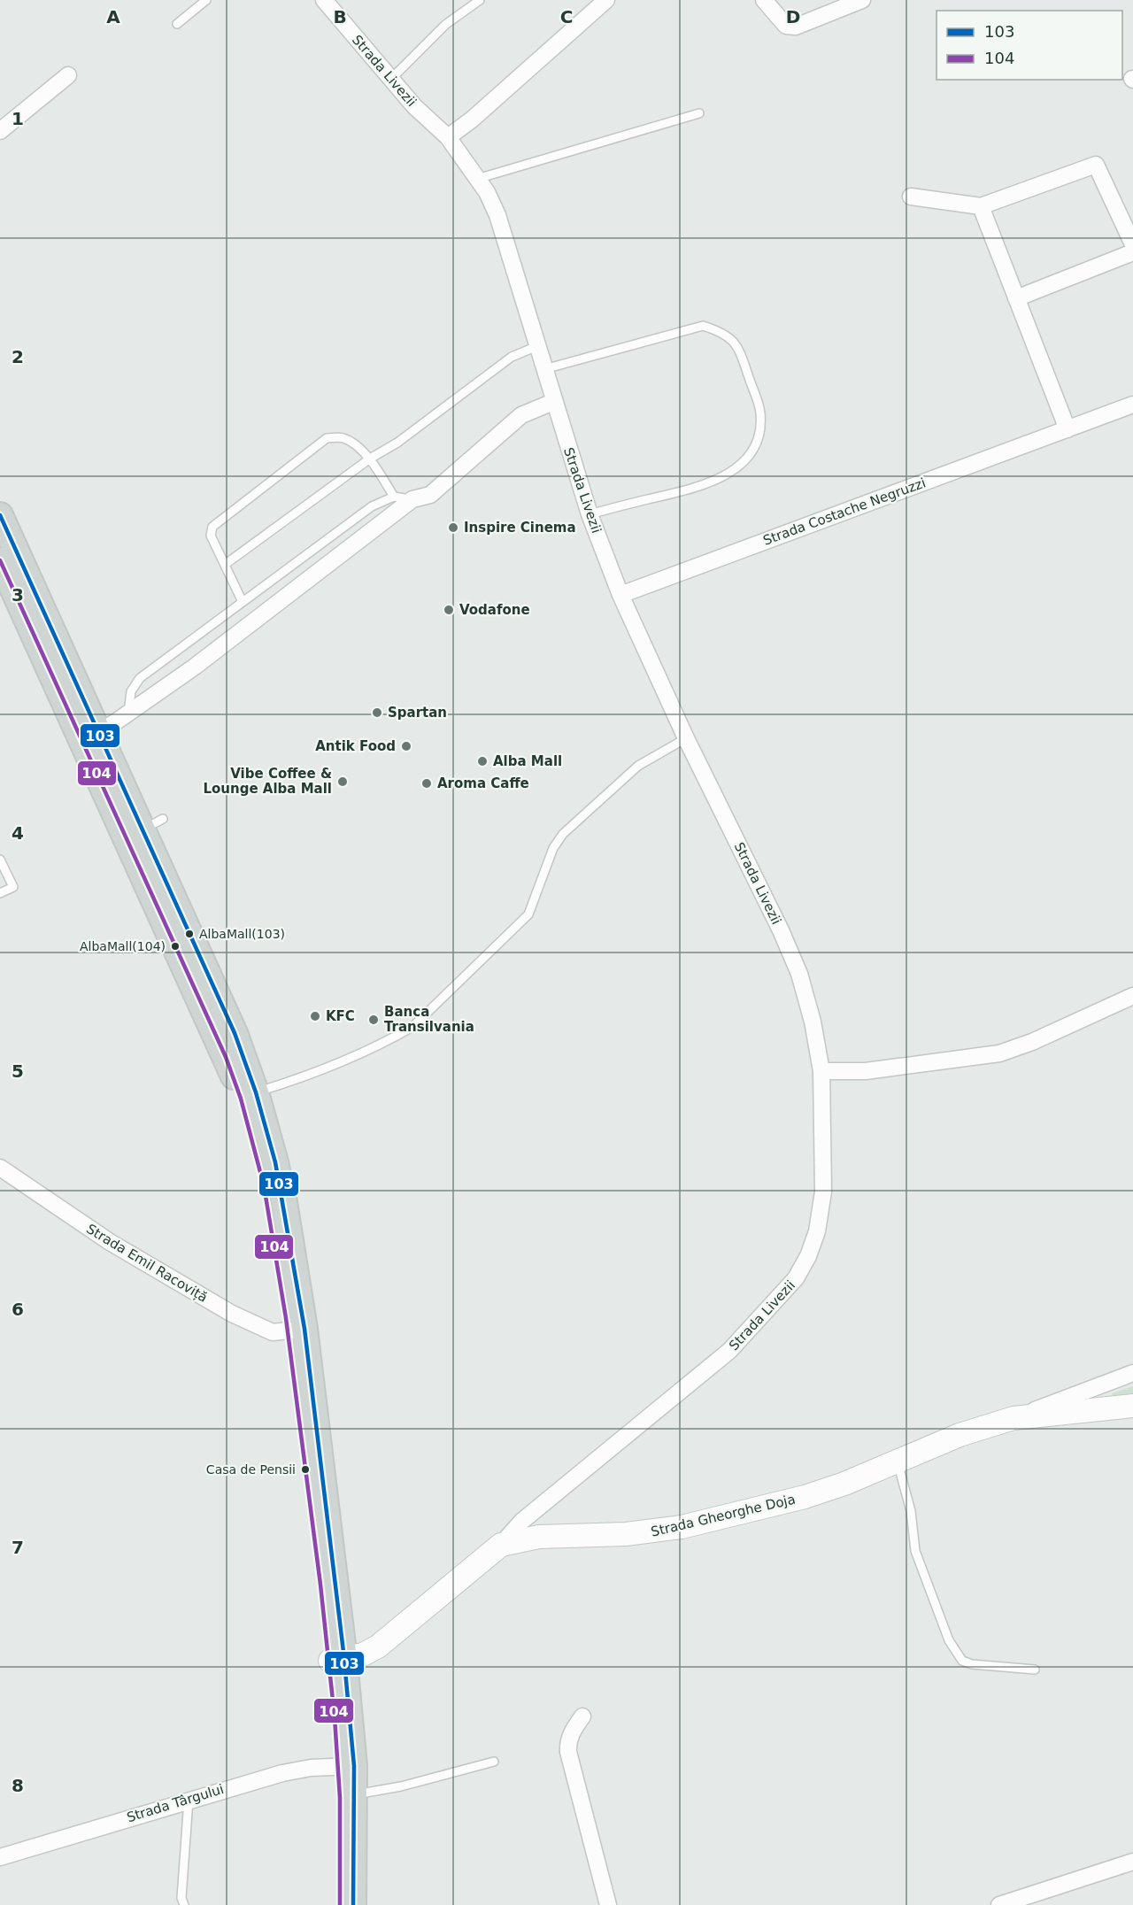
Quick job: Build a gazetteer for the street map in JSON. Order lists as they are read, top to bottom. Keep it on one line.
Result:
{"streets":{"street":["Strada Livezii","Strada Costache Negruzzi","Strada Emil Racoviță","Strada Gheorghe Doja","Strada Târgului"]},"crossings":[["Strada Livezii","Strada Costache Negruzzi"],["Strada Livezii","Strada Gheorghe Doja"]],"places":["Inspire Cinema","Vodafone","Spartan","Antik Food","Alba Mall","Vibe Coffee & Lounge Alba Mall","Aroma Caffe","AlbaMall(103)","AlbaMall(104)","KFC","Banca Transilvania","Casa de Pensii"],"lines":["transit line 103","transit line 104"],"legend":["103","104"],"grid":{"columns":["A","B","C","D"],"rows":["1","2","3","4","5","6","7","8"]}}
